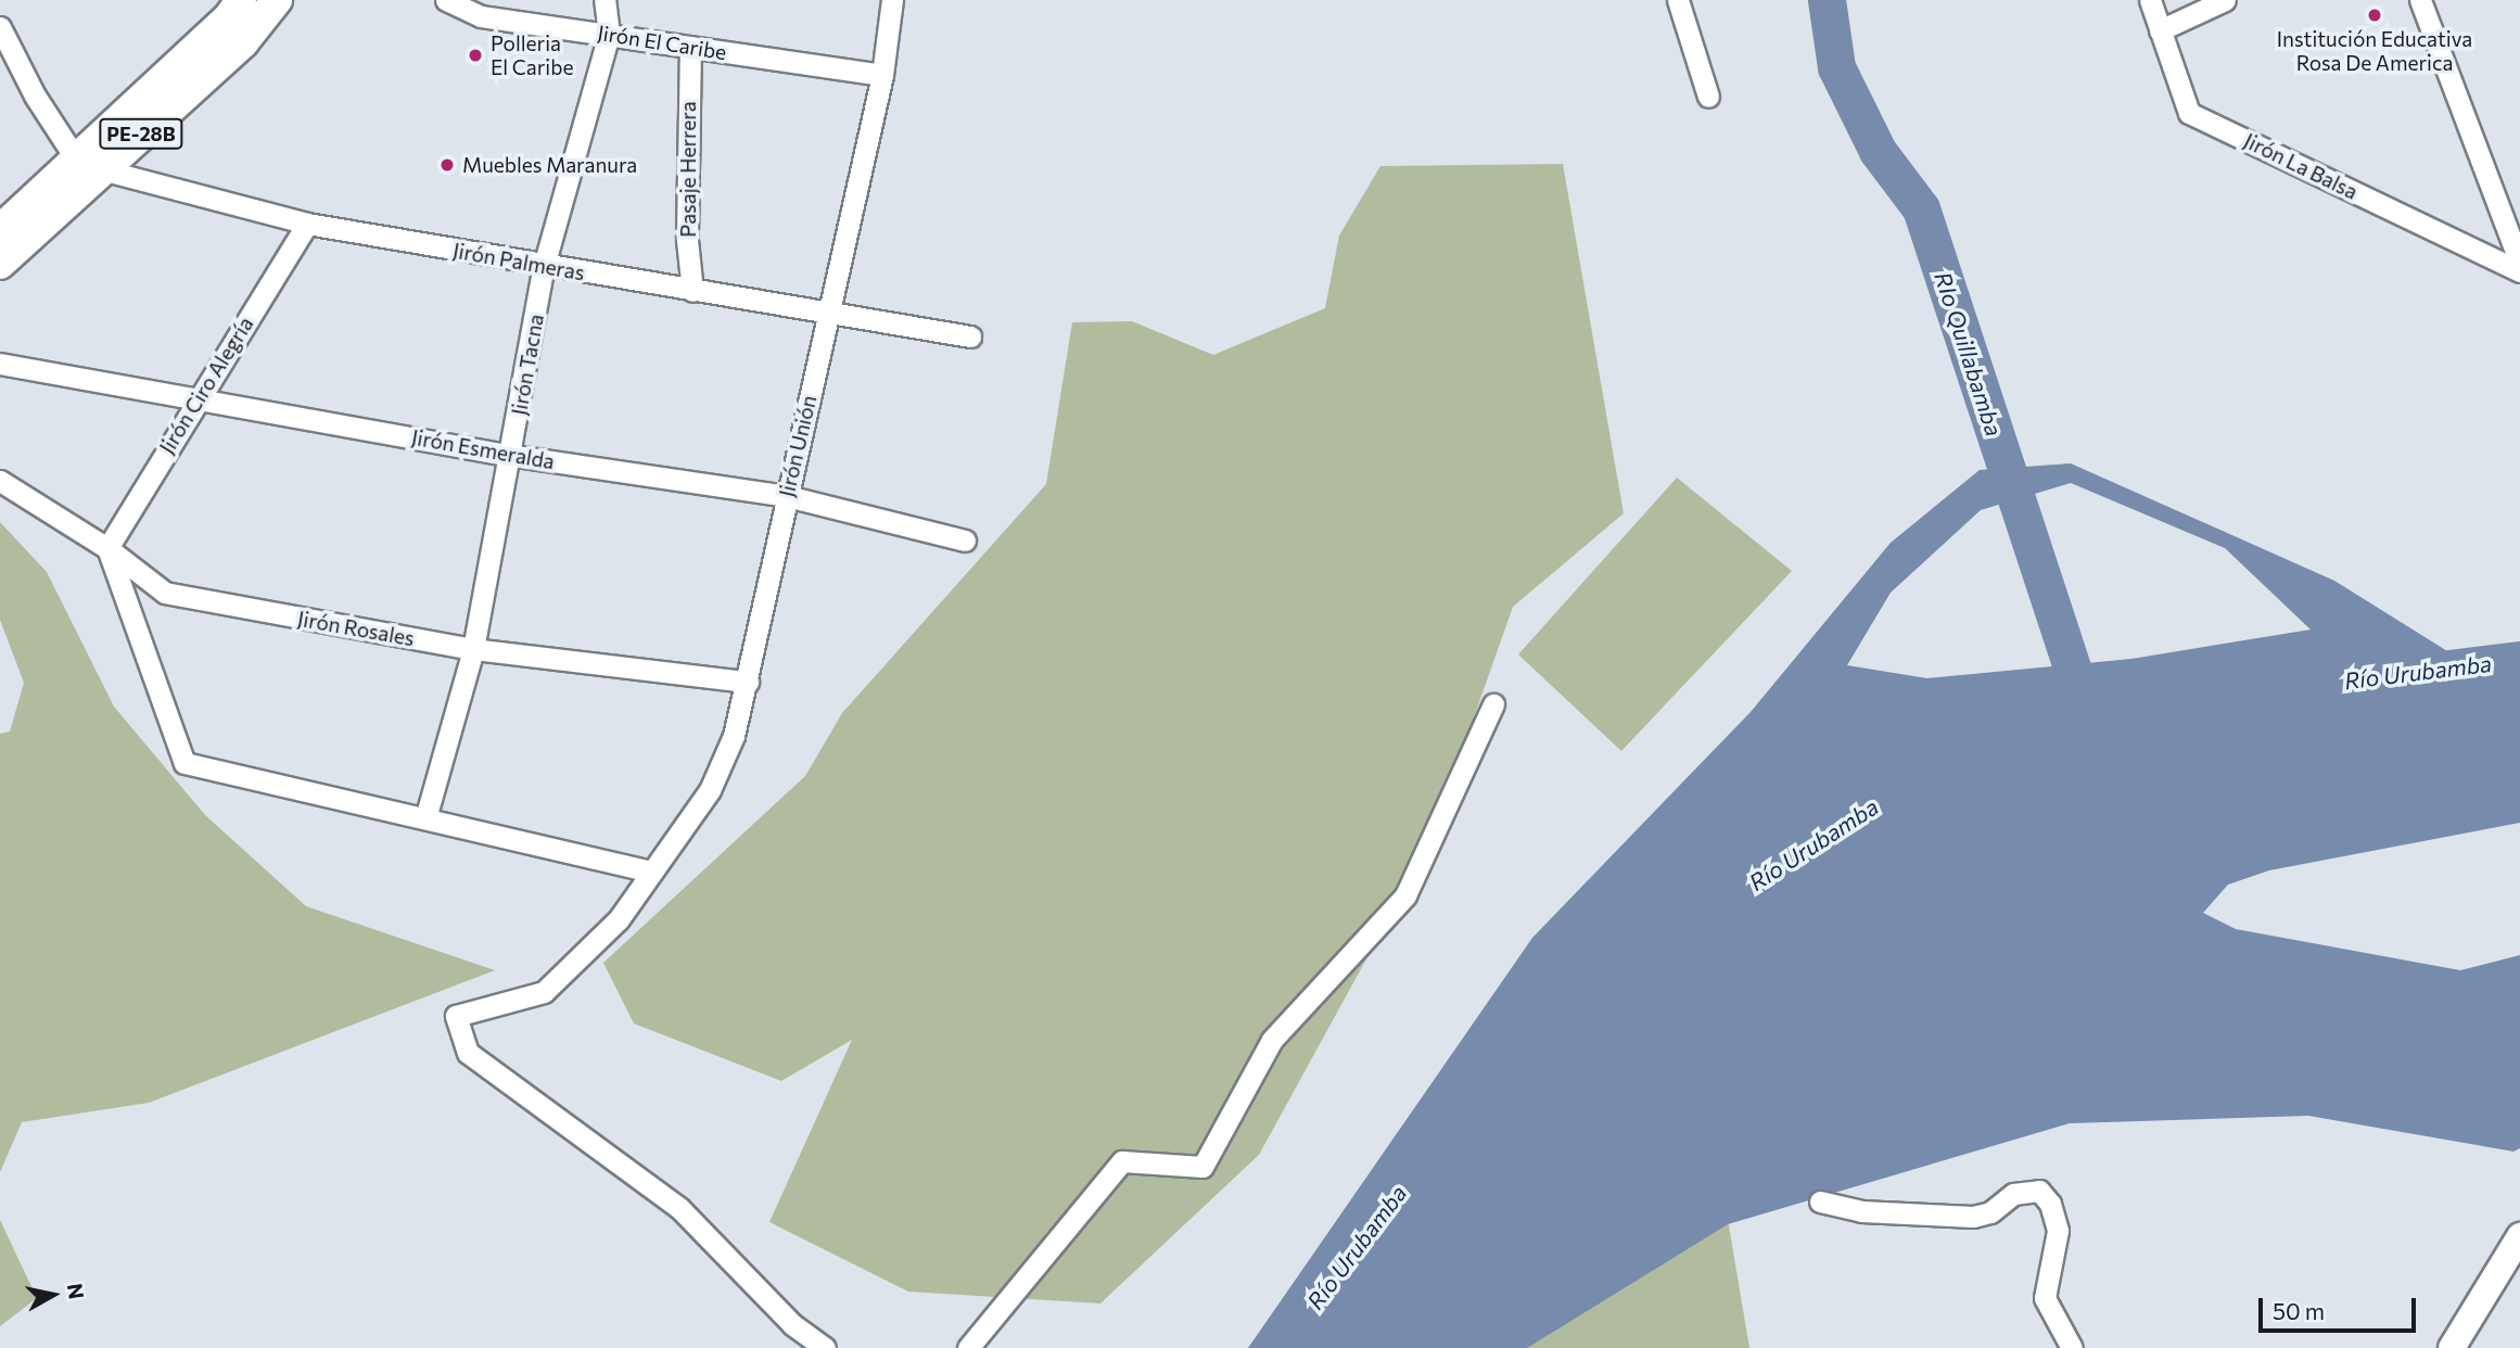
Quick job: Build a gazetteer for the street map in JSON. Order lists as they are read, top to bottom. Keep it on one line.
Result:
{"streets":{"highway":["PE-28B"],"street":["Jirón El Caribe","Jirón La Balsa","Pasaje Herrera","Jirón Palmeras","Jirón Tacna","Jirón Ciro Alegría","Jirón Unión","Jirón Esmeralda","Jirón Rosales"]},"crossings":[["Jirón El Caribe","Pasaje Herrera"],["Jirón El Caribe","Jirón Tacna"],["Jirón El Caribe","Jirón Unión"],["PE-28B","Jirón Palmeras"],["Pasaje Herrera","Jirón Palmeras"],["Jirón Palmeras","Jirón Tacna"],["Jirón Palmeras","Jirón Ciro Alegría"],["Jirón Palmeras","Jirón Unión"],["Jirón Tacna","Jirón Esmeralda"],["Jirón Tacna","Jirón Rosales"],["Jirón Ciro Alegría","Jirón Esmeralda"],["Jirón Ciro Alegría","Jirón Rosales"],["Jirón Unión","Jirón Esmeralda"],["Jirón Unión","Jirón Rosales"]],"water":["RIo Quillabamba","Río Urubamba"],"places":["Institución Educativa Rosa De America","Polleria El Caribe","Muebles Maranura"],"scale_bar":"50 m","north":"right"}
